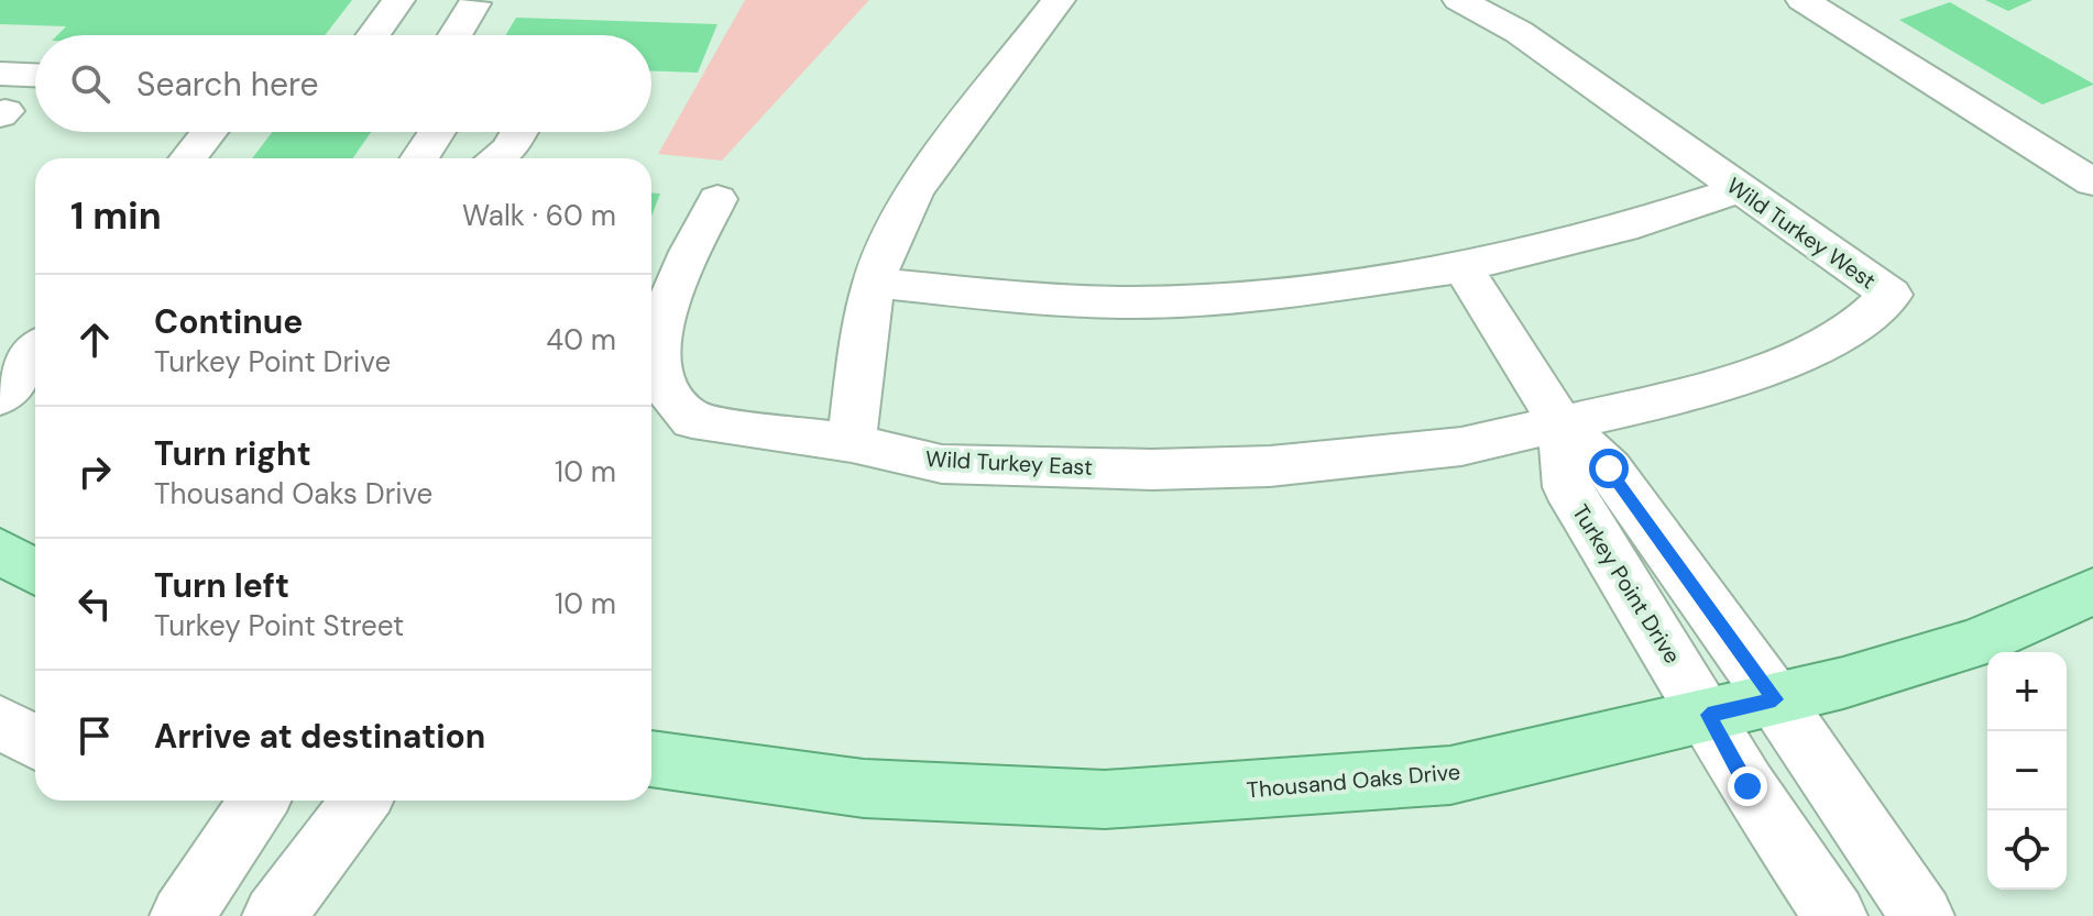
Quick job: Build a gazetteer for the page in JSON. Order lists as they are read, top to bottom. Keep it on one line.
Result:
{"streets":{"main road":["Thousand Oaks Drive"],"street":["Wild Turkey West","Wild Turkey East","Turkey Point Drive"]},"crossings":[["Wild Turkey West","Wild Turkey East"],["Wild Turkey West","Turkey Point Drive"],["Wild Turkey East","Turkey Point Drive"],["Turkey Point Drive","Thousand Oaks Drive"]],"page":{"search":"Search here","heading":["1 min","Walk · 60 m"],"list":[["Continue","Turkey Point Drive","40 m"],["Turn right","Thousand Oaks Drive","10 m"],["Turn left","Turkey Point Street","10 m"],"Arrive at destination"],"map_buttons":["+","−"]}}
